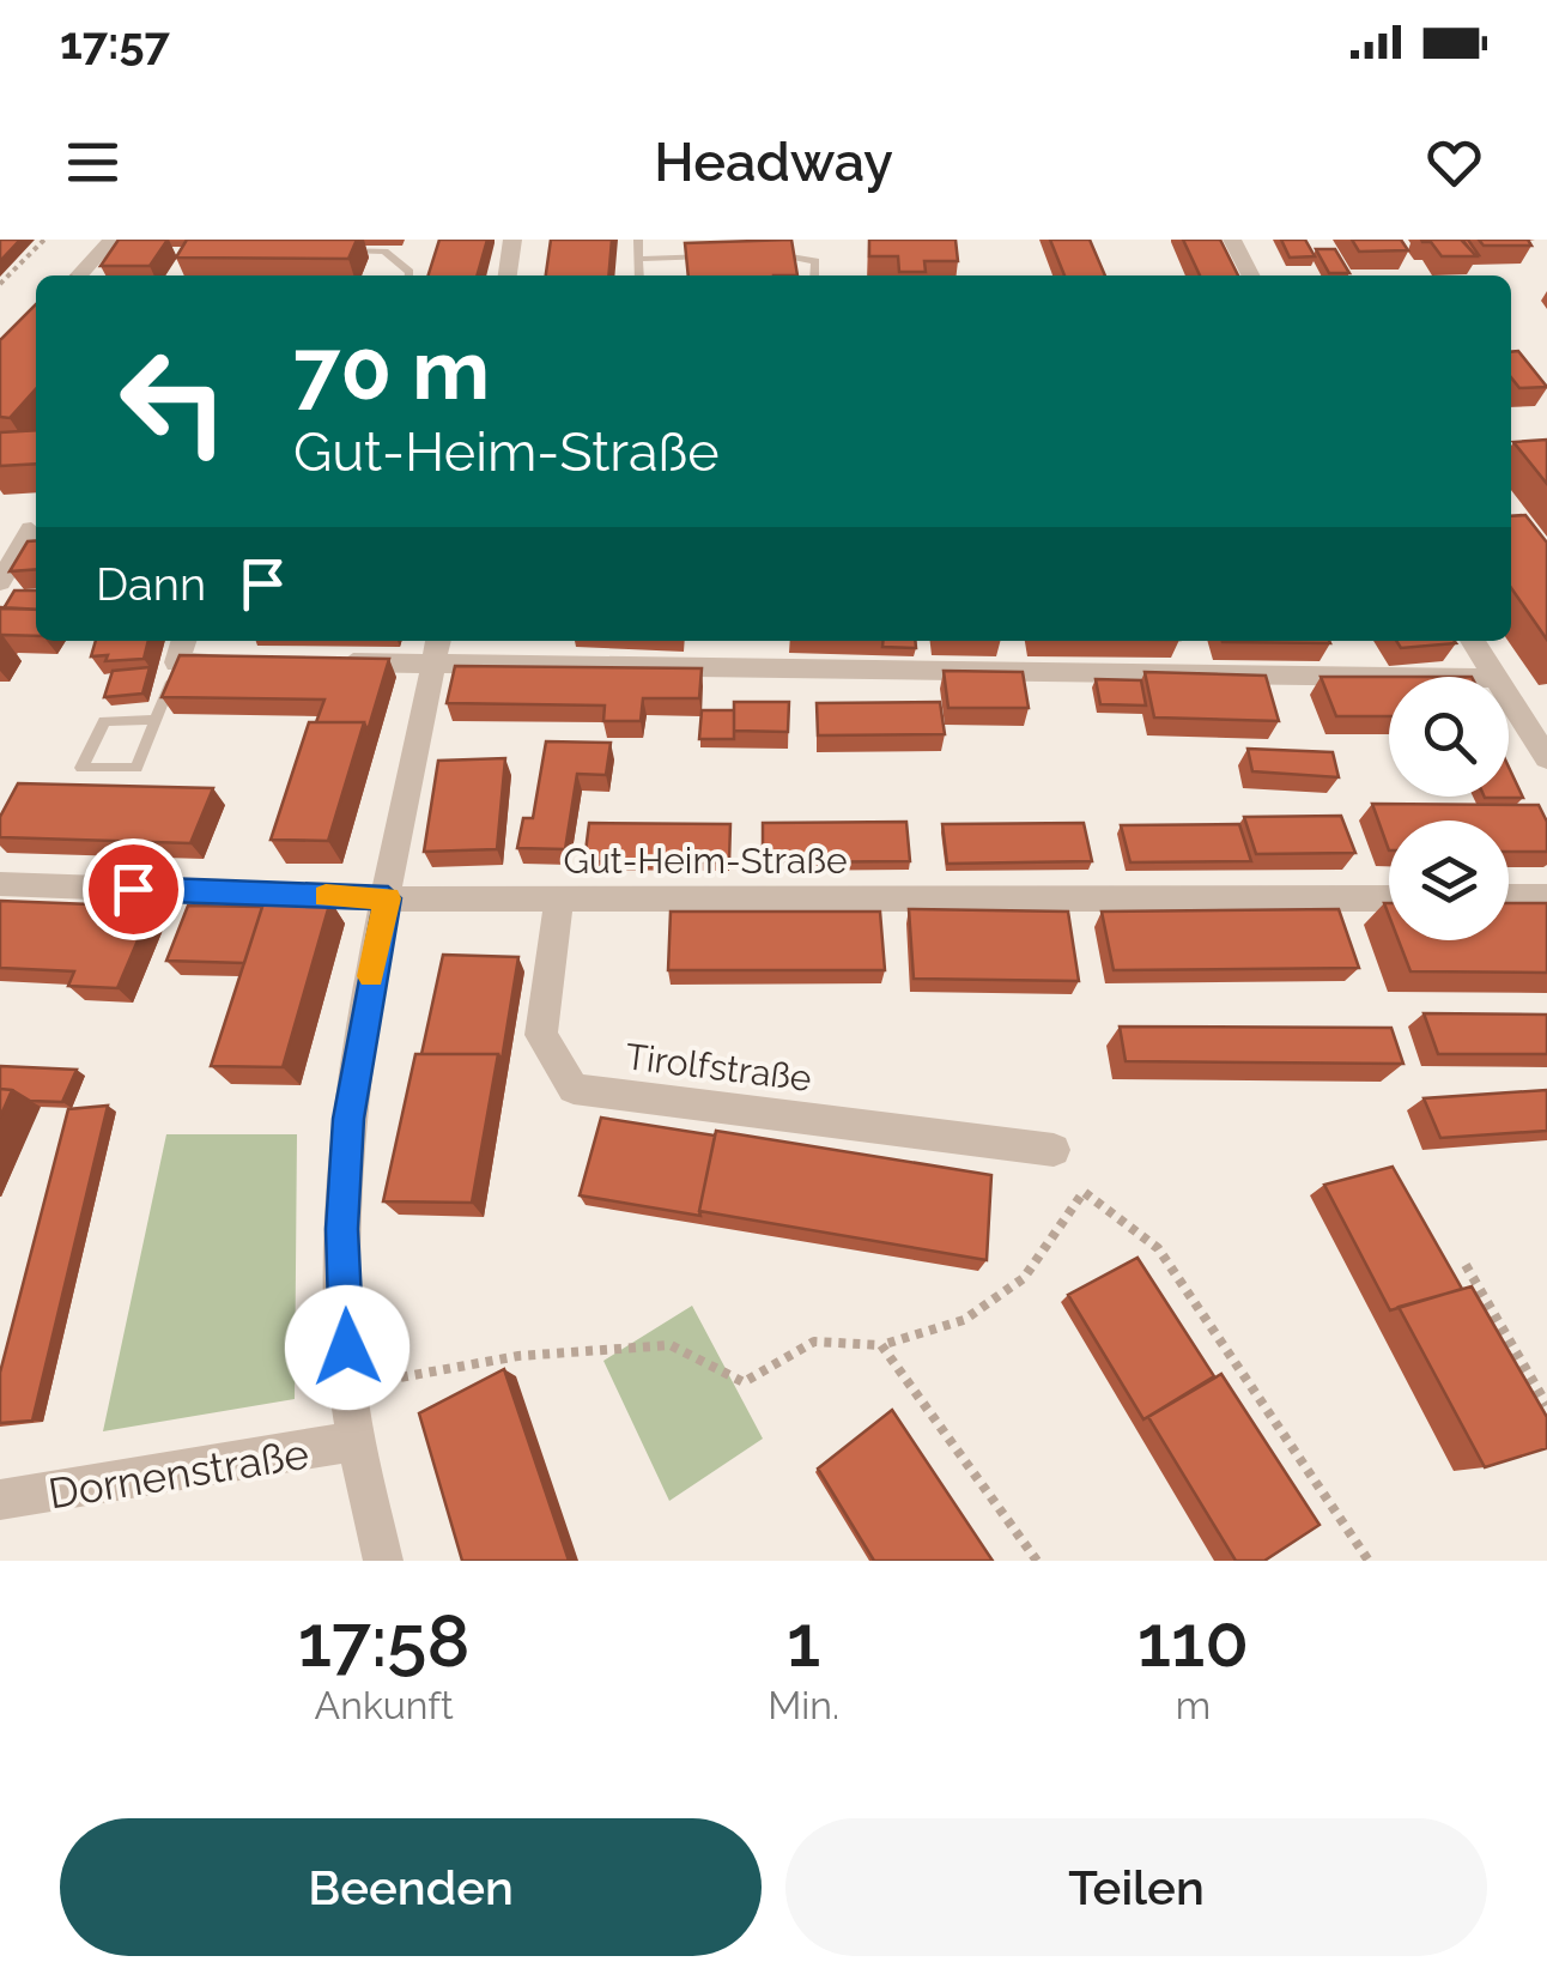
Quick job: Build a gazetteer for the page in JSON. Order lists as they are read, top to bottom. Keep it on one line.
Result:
{"streets":{"street":["Gut-Heim-Straße","Tirolfstraße","Dornenstraße"]},"crossings":[["Gut-Heim-Straße","Tirolfstraße"]],"page":{"status":"17:57","header":"Headway","turn":["70 m","Gut-Heim-Straße"],"then":"Dann","eta":["17:58","Ankunft","1","Min.","110","m"],"buttons":["Beenden","Teilen"]}}
